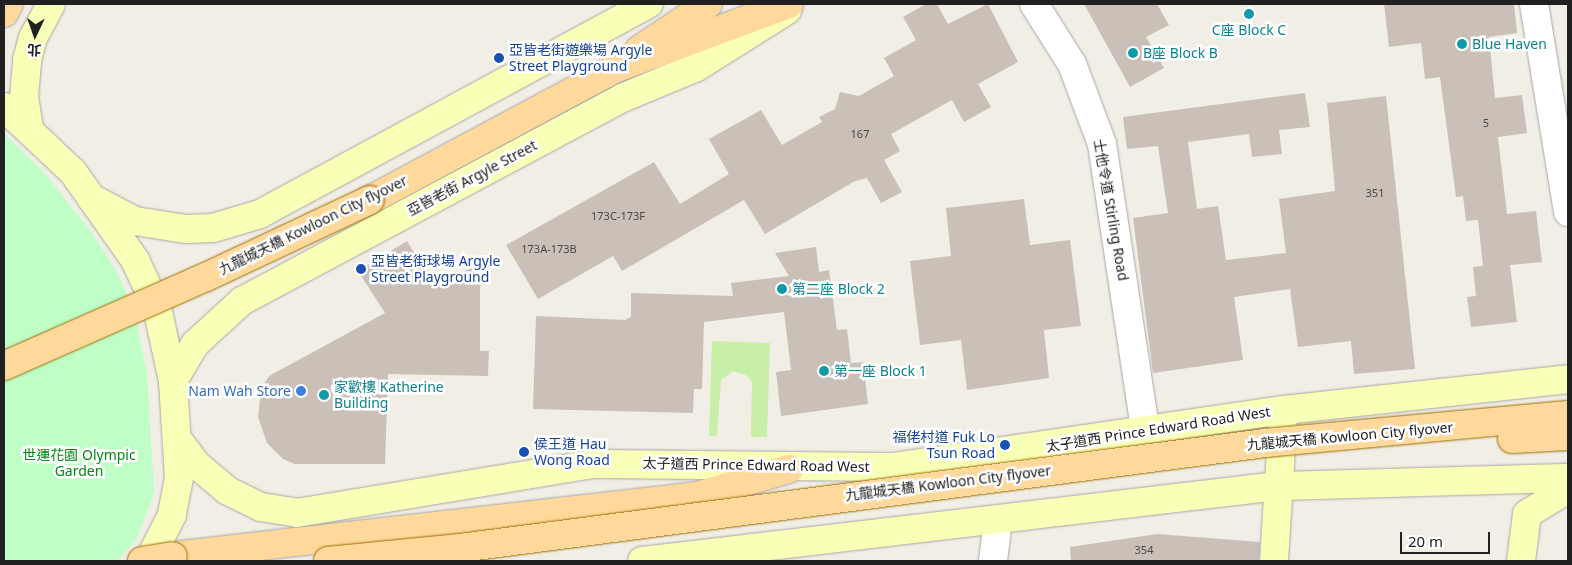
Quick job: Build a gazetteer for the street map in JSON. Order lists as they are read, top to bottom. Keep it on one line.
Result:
{"streets":{"main road":["亞皆老街 Argyle Street","九龍城天橋 Kowloon City flyover","太子道西 Prince Edward Road West"],"street":["士他令道 Stirling Road"]},"crossings":[["士他令道 Stirling Road","太子道西 Prince Edward Road West"]],"parks":["世運花園 Olympic Garden"],"places":["C座 Block C","Blue Haven","B座 Block B","亞皆老街遊樂場 Argyle Street Playground","亞皆老街球場 Argyle Street Playground","第二座 Block 2","第一座 Block 1","Nam Wah Store","家歡樓 Katherine Building","福佬村道 Fuk Lo Tsun Road","侯王道 Hau Wong Road"],"house_numbers":["5","167","351","173C-173F","173A-173B","354"],"scale_bar":"20 m","north":"bottom"}
